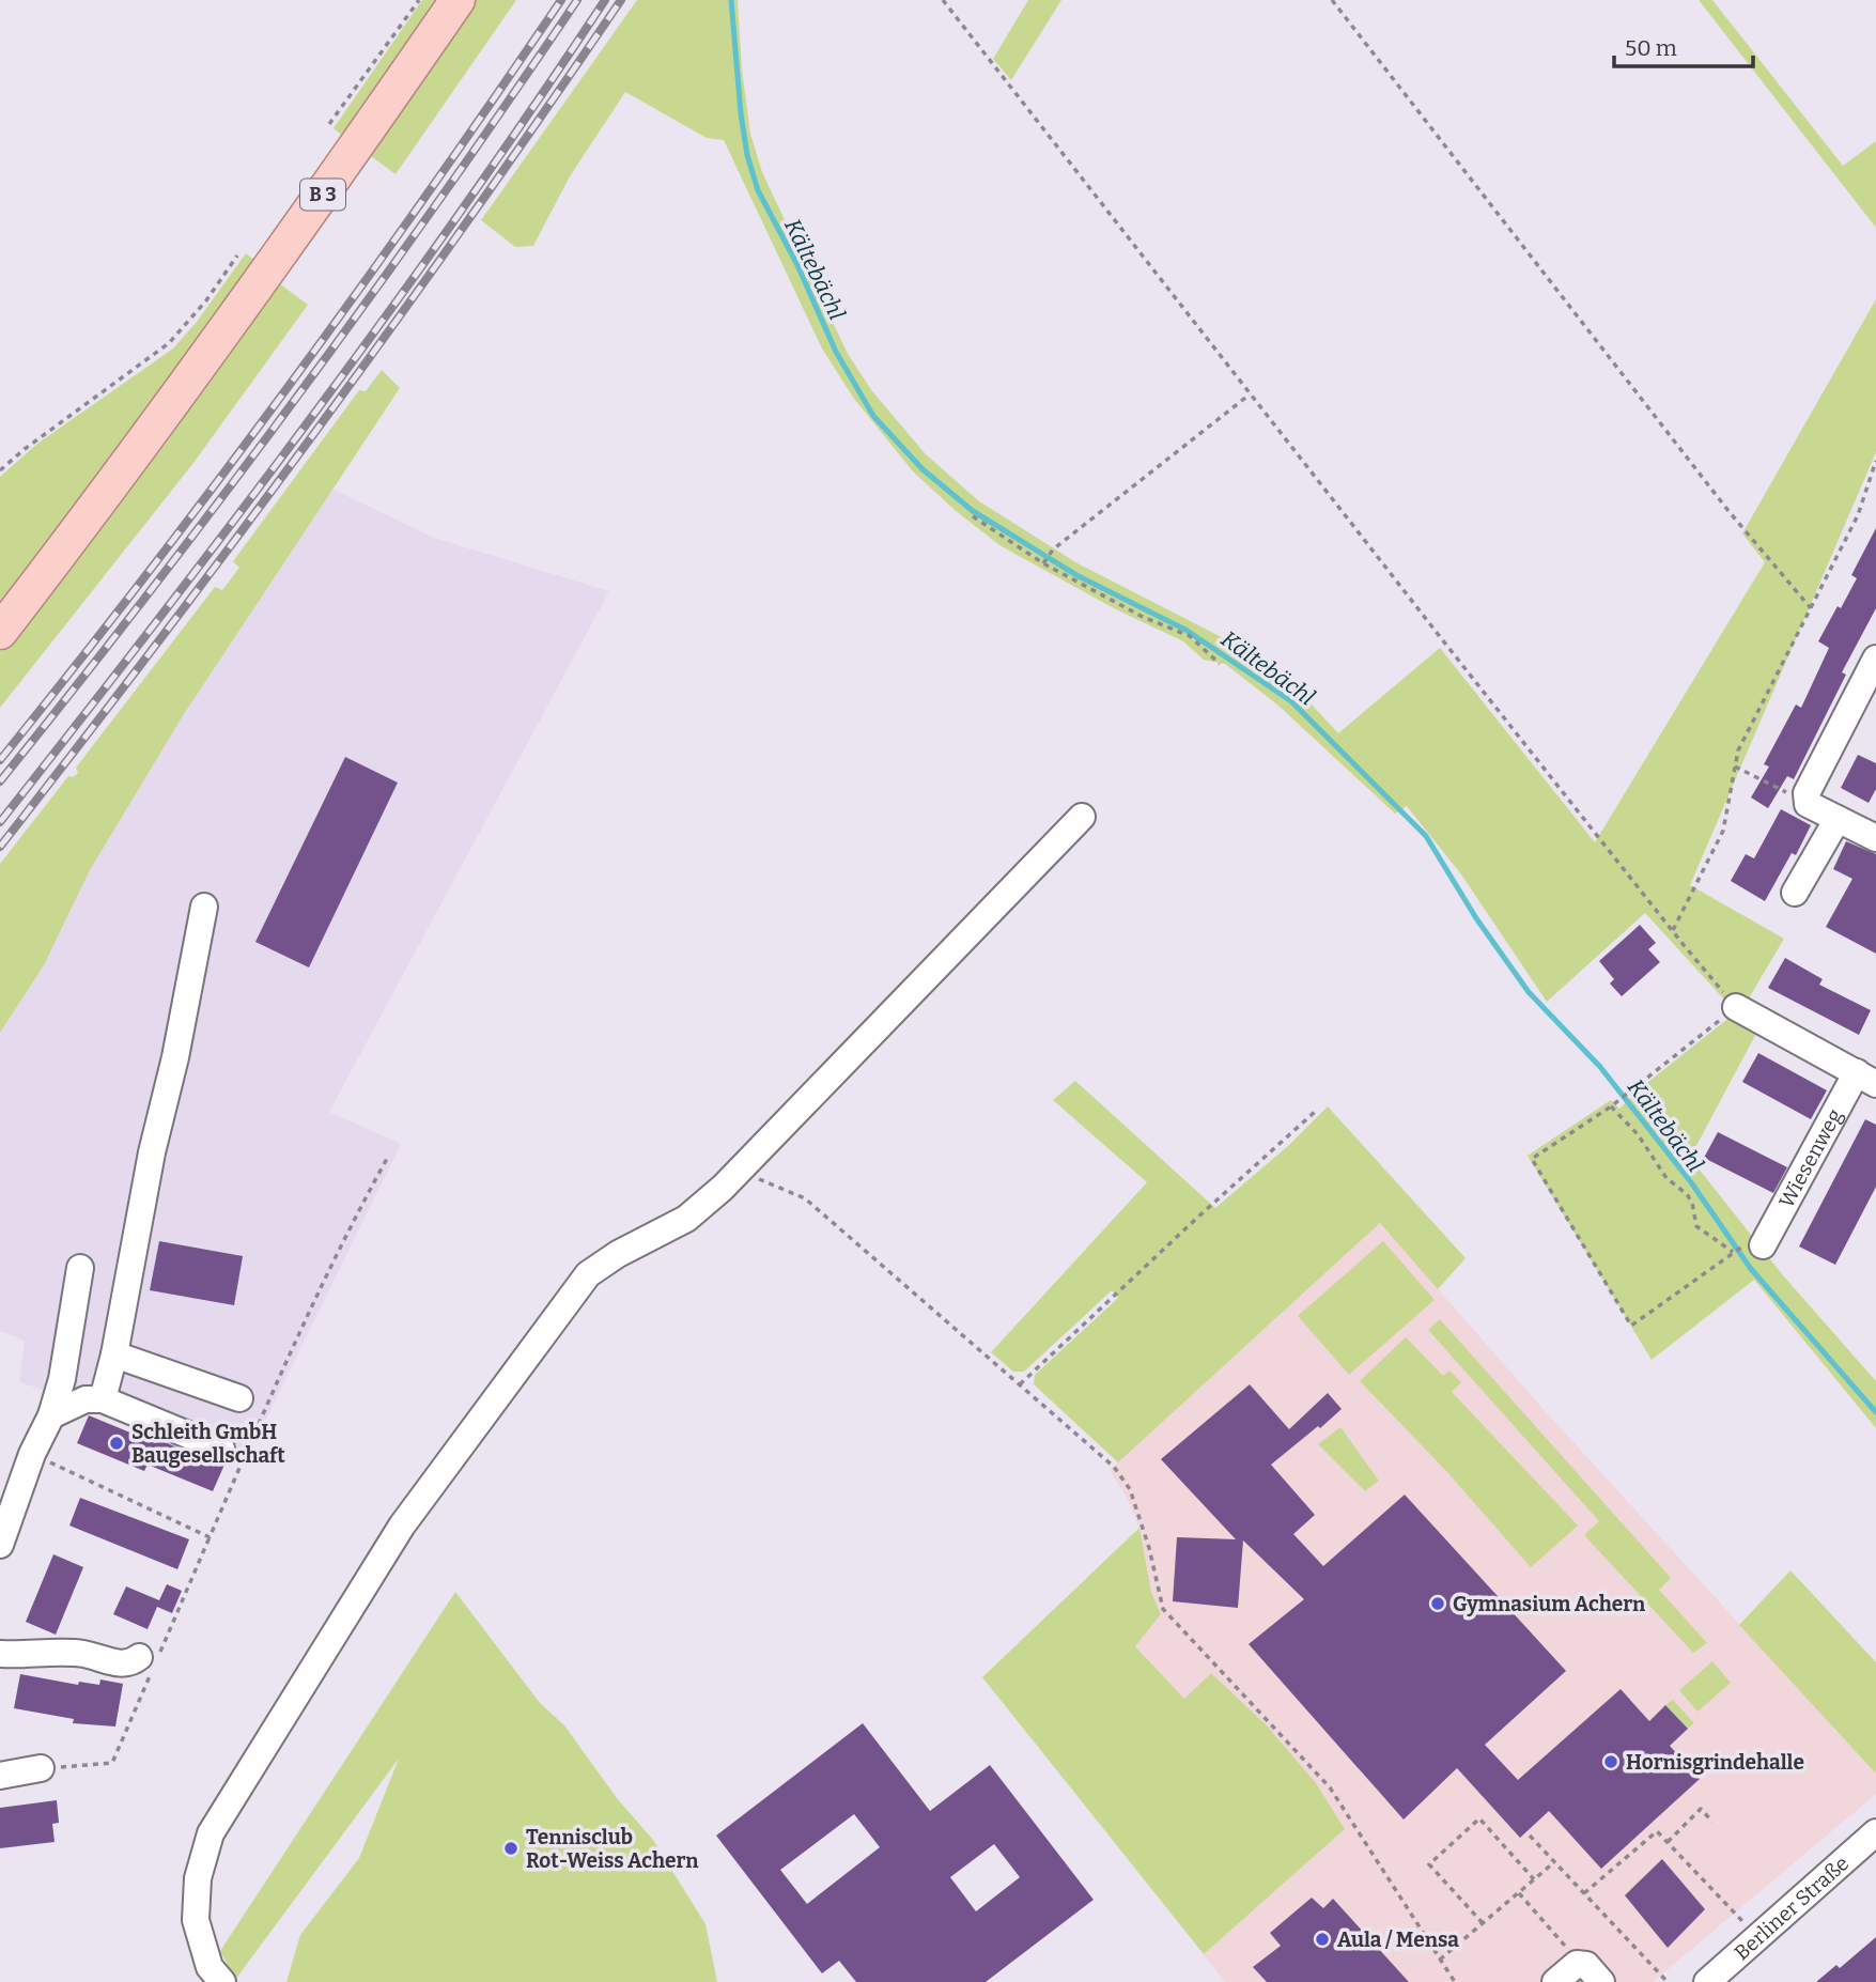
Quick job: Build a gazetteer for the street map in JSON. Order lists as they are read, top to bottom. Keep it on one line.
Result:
{"streets":{"main road":["B 3"],"street":["Wiesenweg","Berliner Straße"]},"water":["Kältebächl"],"places":["Schleith GmbH Baugesellschaft","Gymnasium Achern","Hornisgrindehalle","Tennisclub Rot-Weiss Achern","Aula / Mensa"],"scale_bar":"50 m"}
